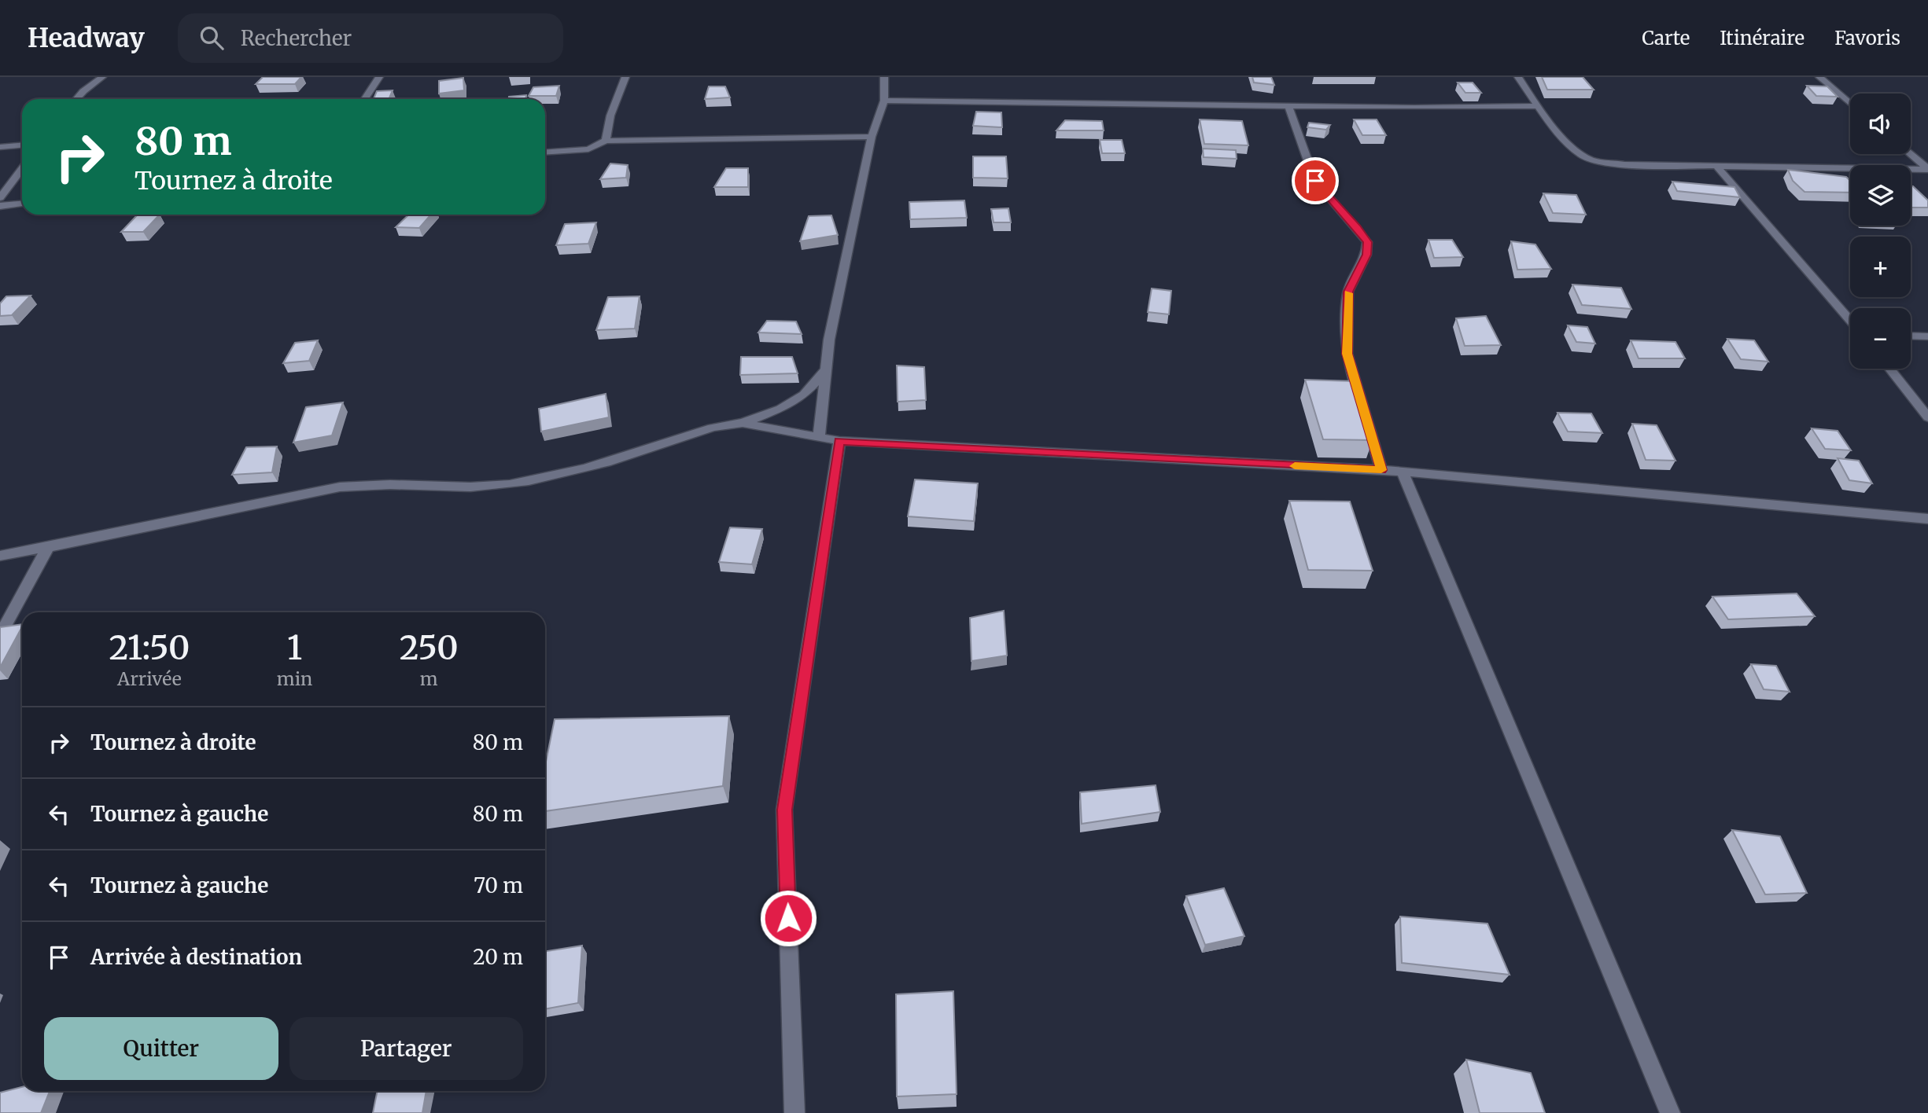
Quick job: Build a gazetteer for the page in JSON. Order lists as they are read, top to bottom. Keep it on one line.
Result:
{"page":{"header":"Headway","search":"Rechercher","nav":["Carte","Itinéraire","Favoris"],"map_buttons":["+","−"],"turn":["80 m","Tournez à droite"],"eta":["21:50","Arrivée","1","min","250","m"],"list":[{"name":"Tournez à droite","value":"80 m"},{"name":"Tournez à gauche","value":"80 m"},{"name":"Tournez à gauche","value":"70 m"},{"name":"Arrivée à destination","value":"20 m"}],"buttons":["Quitter","Partager"]}}
